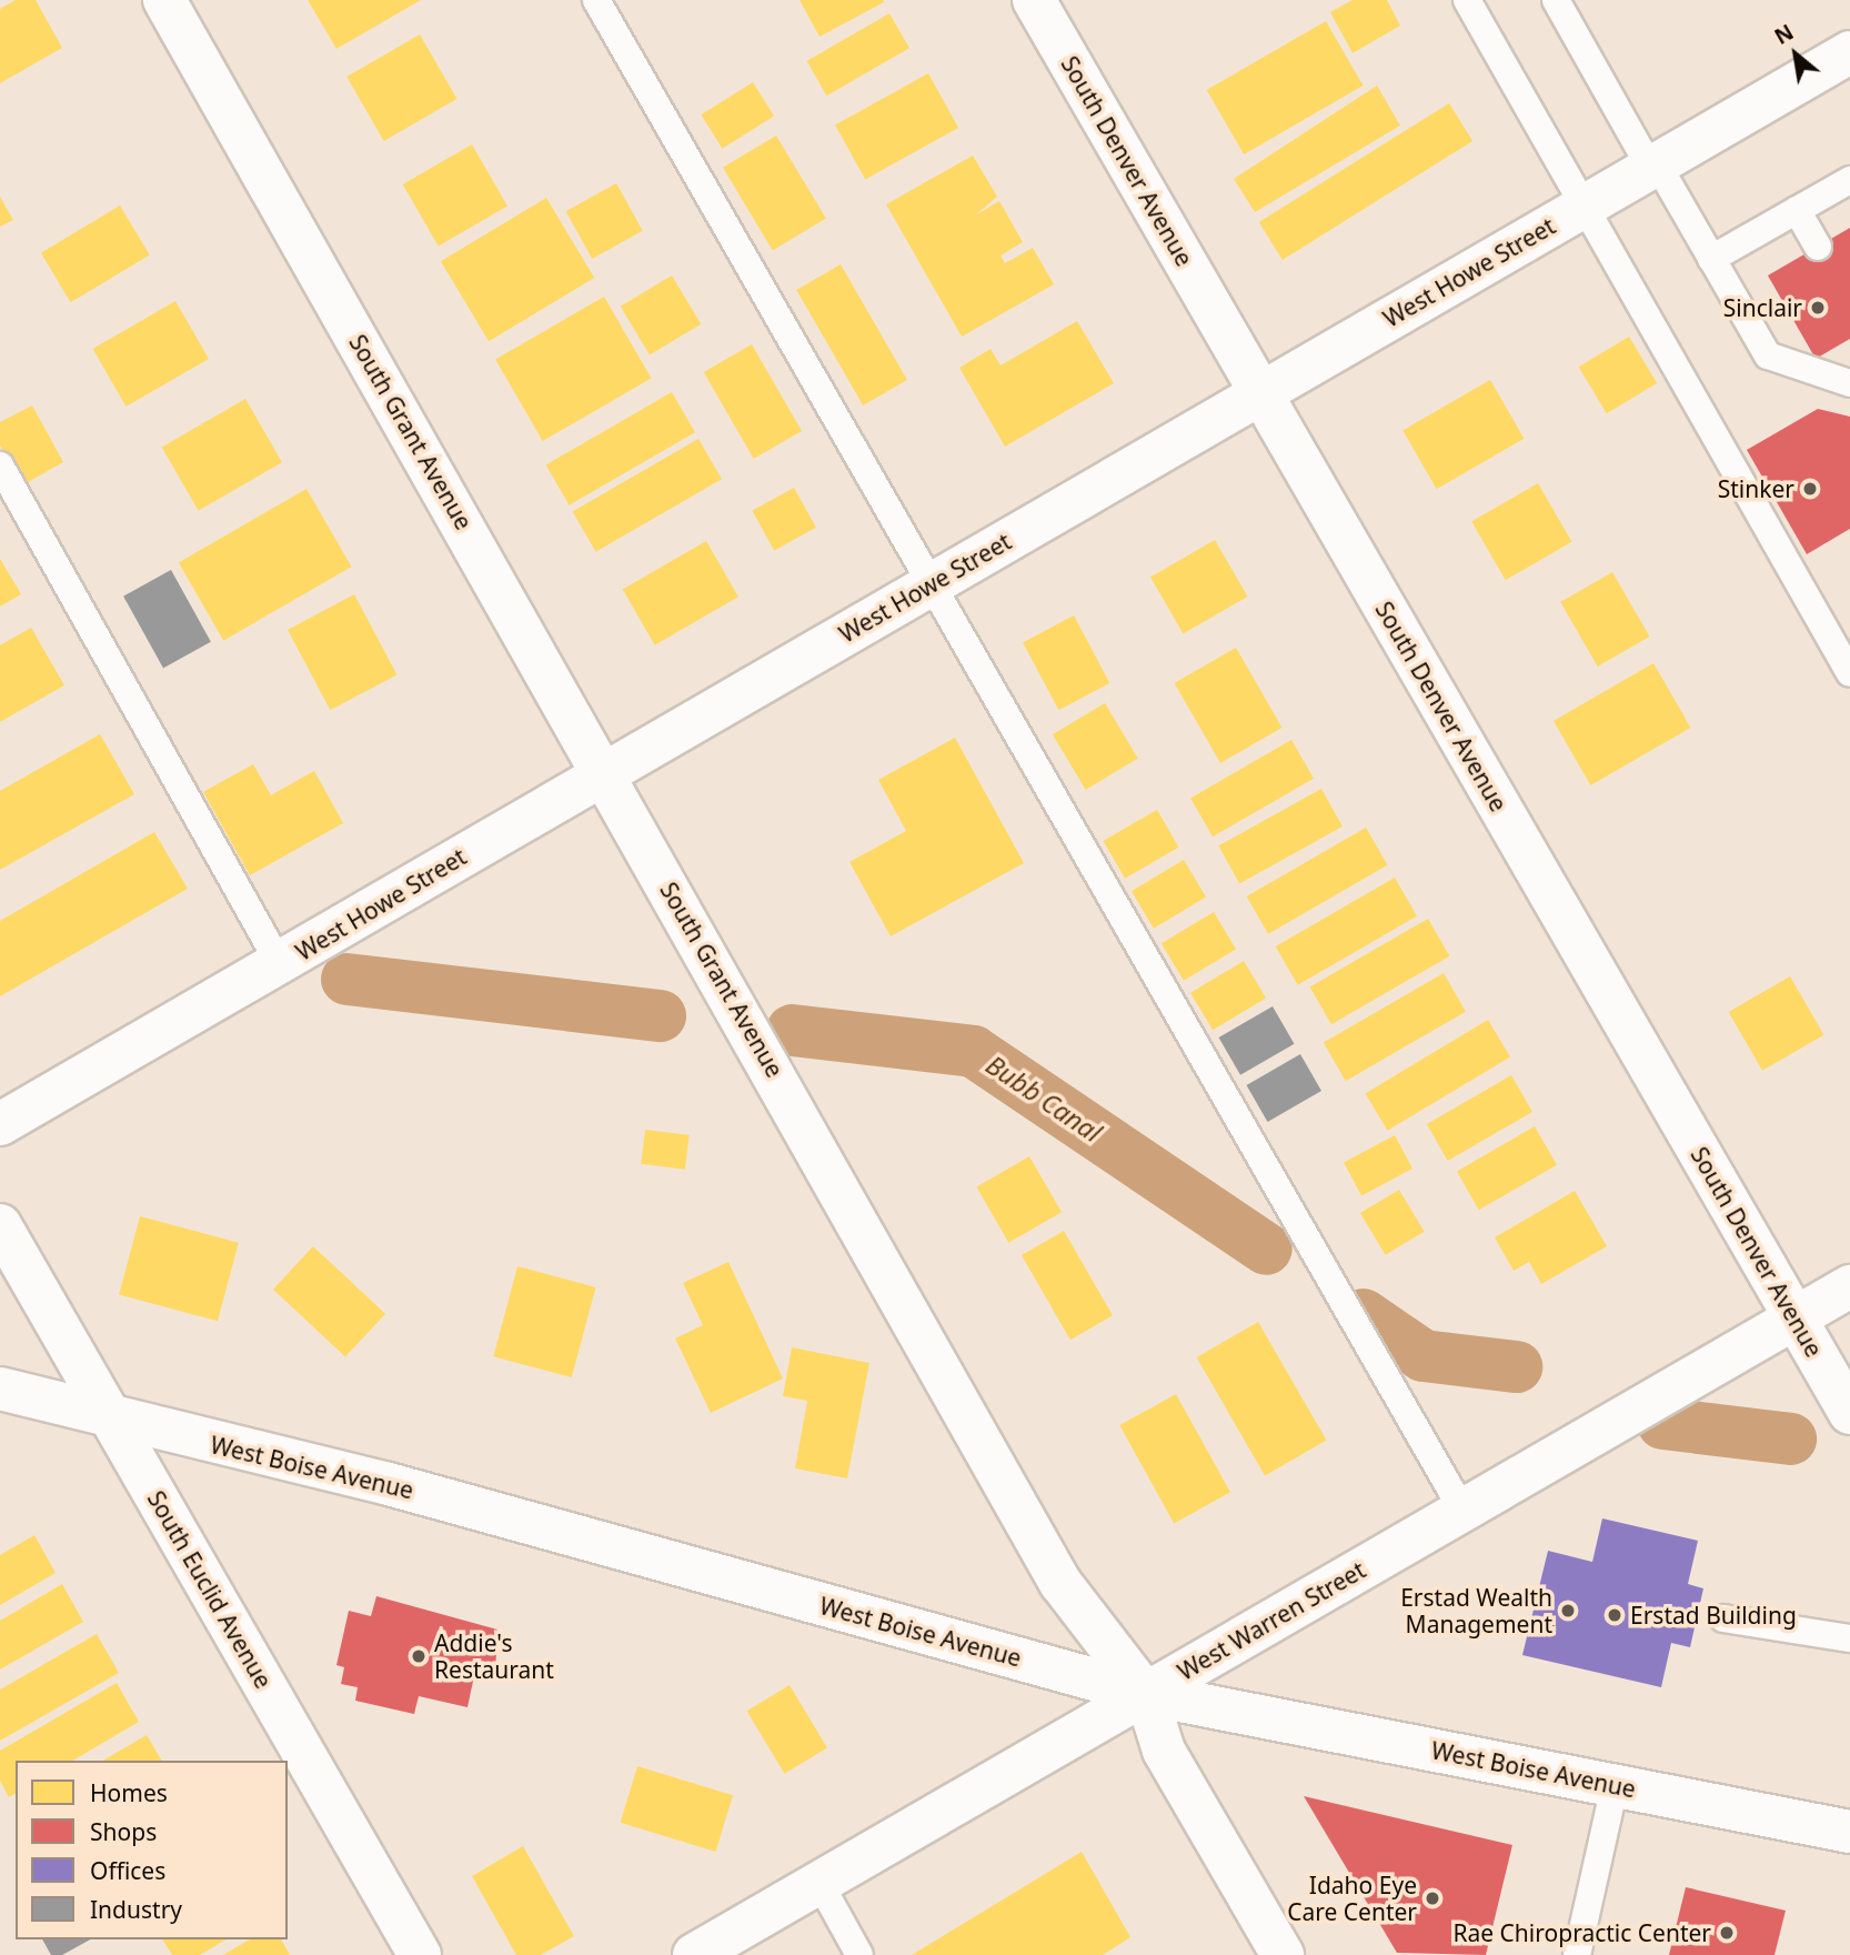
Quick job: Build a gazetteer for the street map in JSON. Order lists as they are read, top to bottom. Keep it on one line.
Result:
{"streets":{"street":["South Denver Avenue","West Howe Street","South Grant Avenue","West Boise Avenue","South Euclid Avenue","West Warren Street"]},"crossings":[["South Denver Avenue","West Howe Street"],["South Denver Avenue","West Warren Street"],["West Howe Street","South Grant Avenue"],["South Grant Avenue","West Boise Avenue"],["South Grant Avenue","West Warren Street"],["West Boise Avenue","South Euclid Avenue"],["West Boise Avenue","West Warren Street"]],"water":["Bubb Canal"],"places":["Sinclair","Stinker","Erstad Wealth Management","Erstad Building","Addie's Restaurant","Idaho Eye Care Center","Rae Chiropractic Center"],"legend":["Homes","Shops","Offices","Industry"],"north":"top left"}
